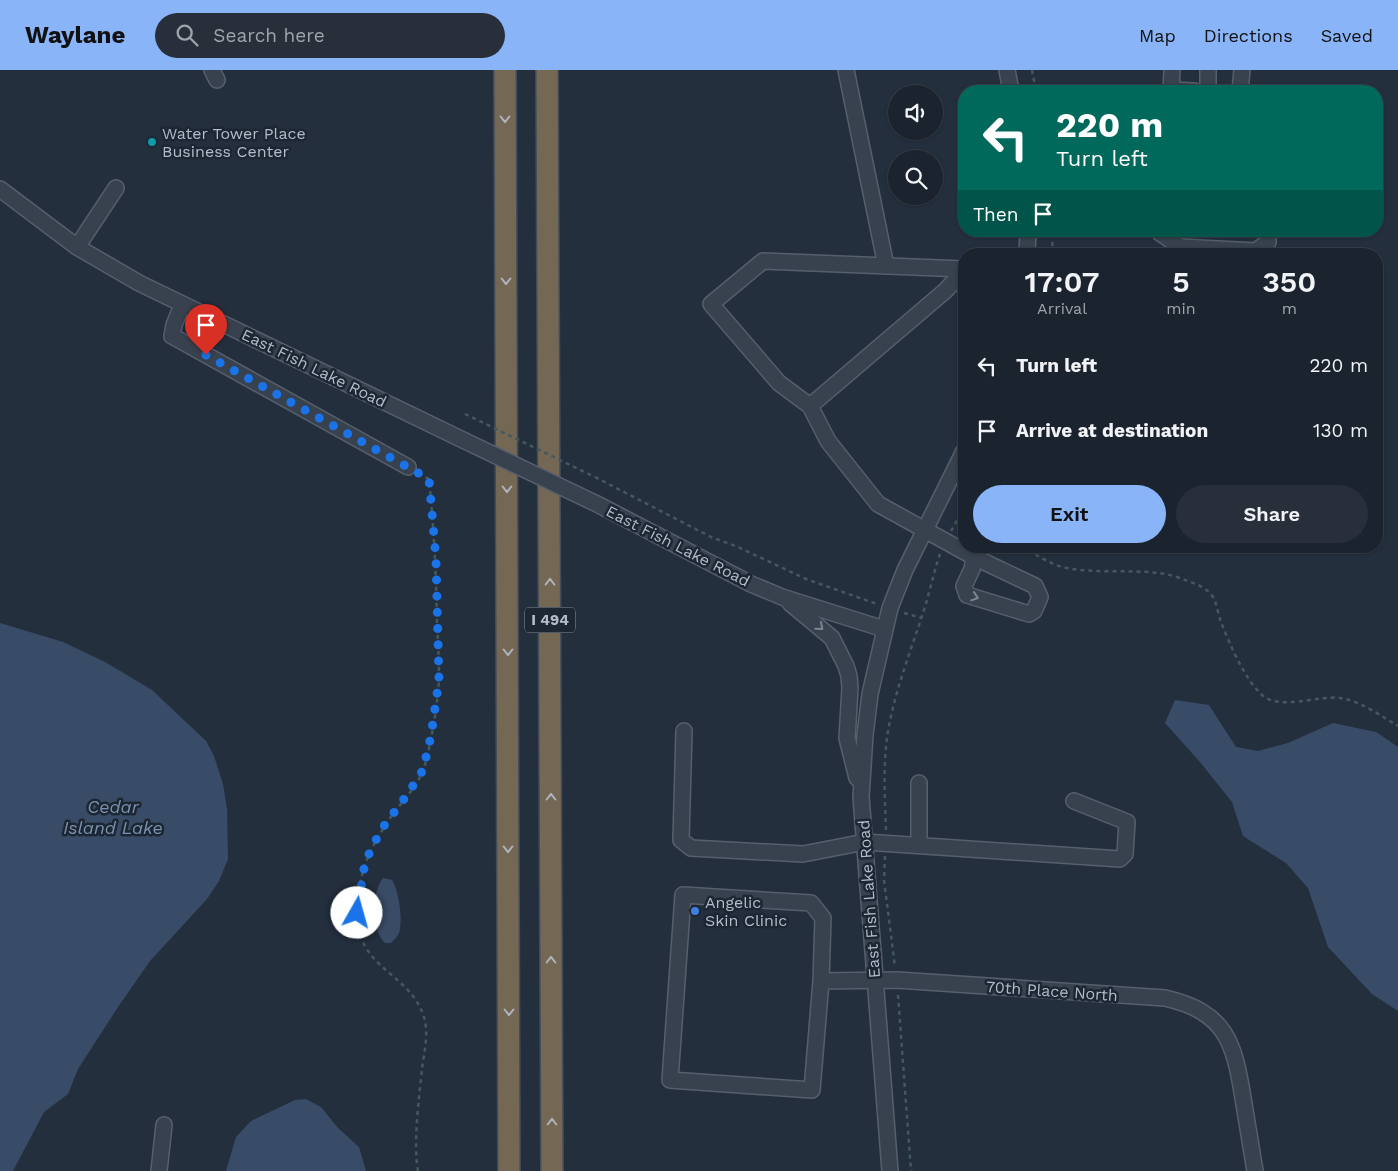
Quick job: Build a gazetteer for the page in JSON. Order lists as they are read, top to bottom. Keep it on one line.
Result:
{"streets":{"highway":["I 494"],"street":["East Fish Lake Road","70th Place North"]},"crossings":[["East Fish Lake Road","70th Place North"]],"water":["Cedar Island Lake"],"places":["Water Tower Place Business Center","Angelic Skin Clinic"],"page":{"header":"Waylane","search":"Search here","nav":["Map","Directions","Saved"],"turn":["220 m","Turn left"],"then":"Then","eta":["17:07","Arrival","5","min","350","m"],"list":[{"name":"Turn left","value":"220 m"},{"name":"Arrive at destination","value":"130 m"}],"buttons":["Exit","Share"]}}
